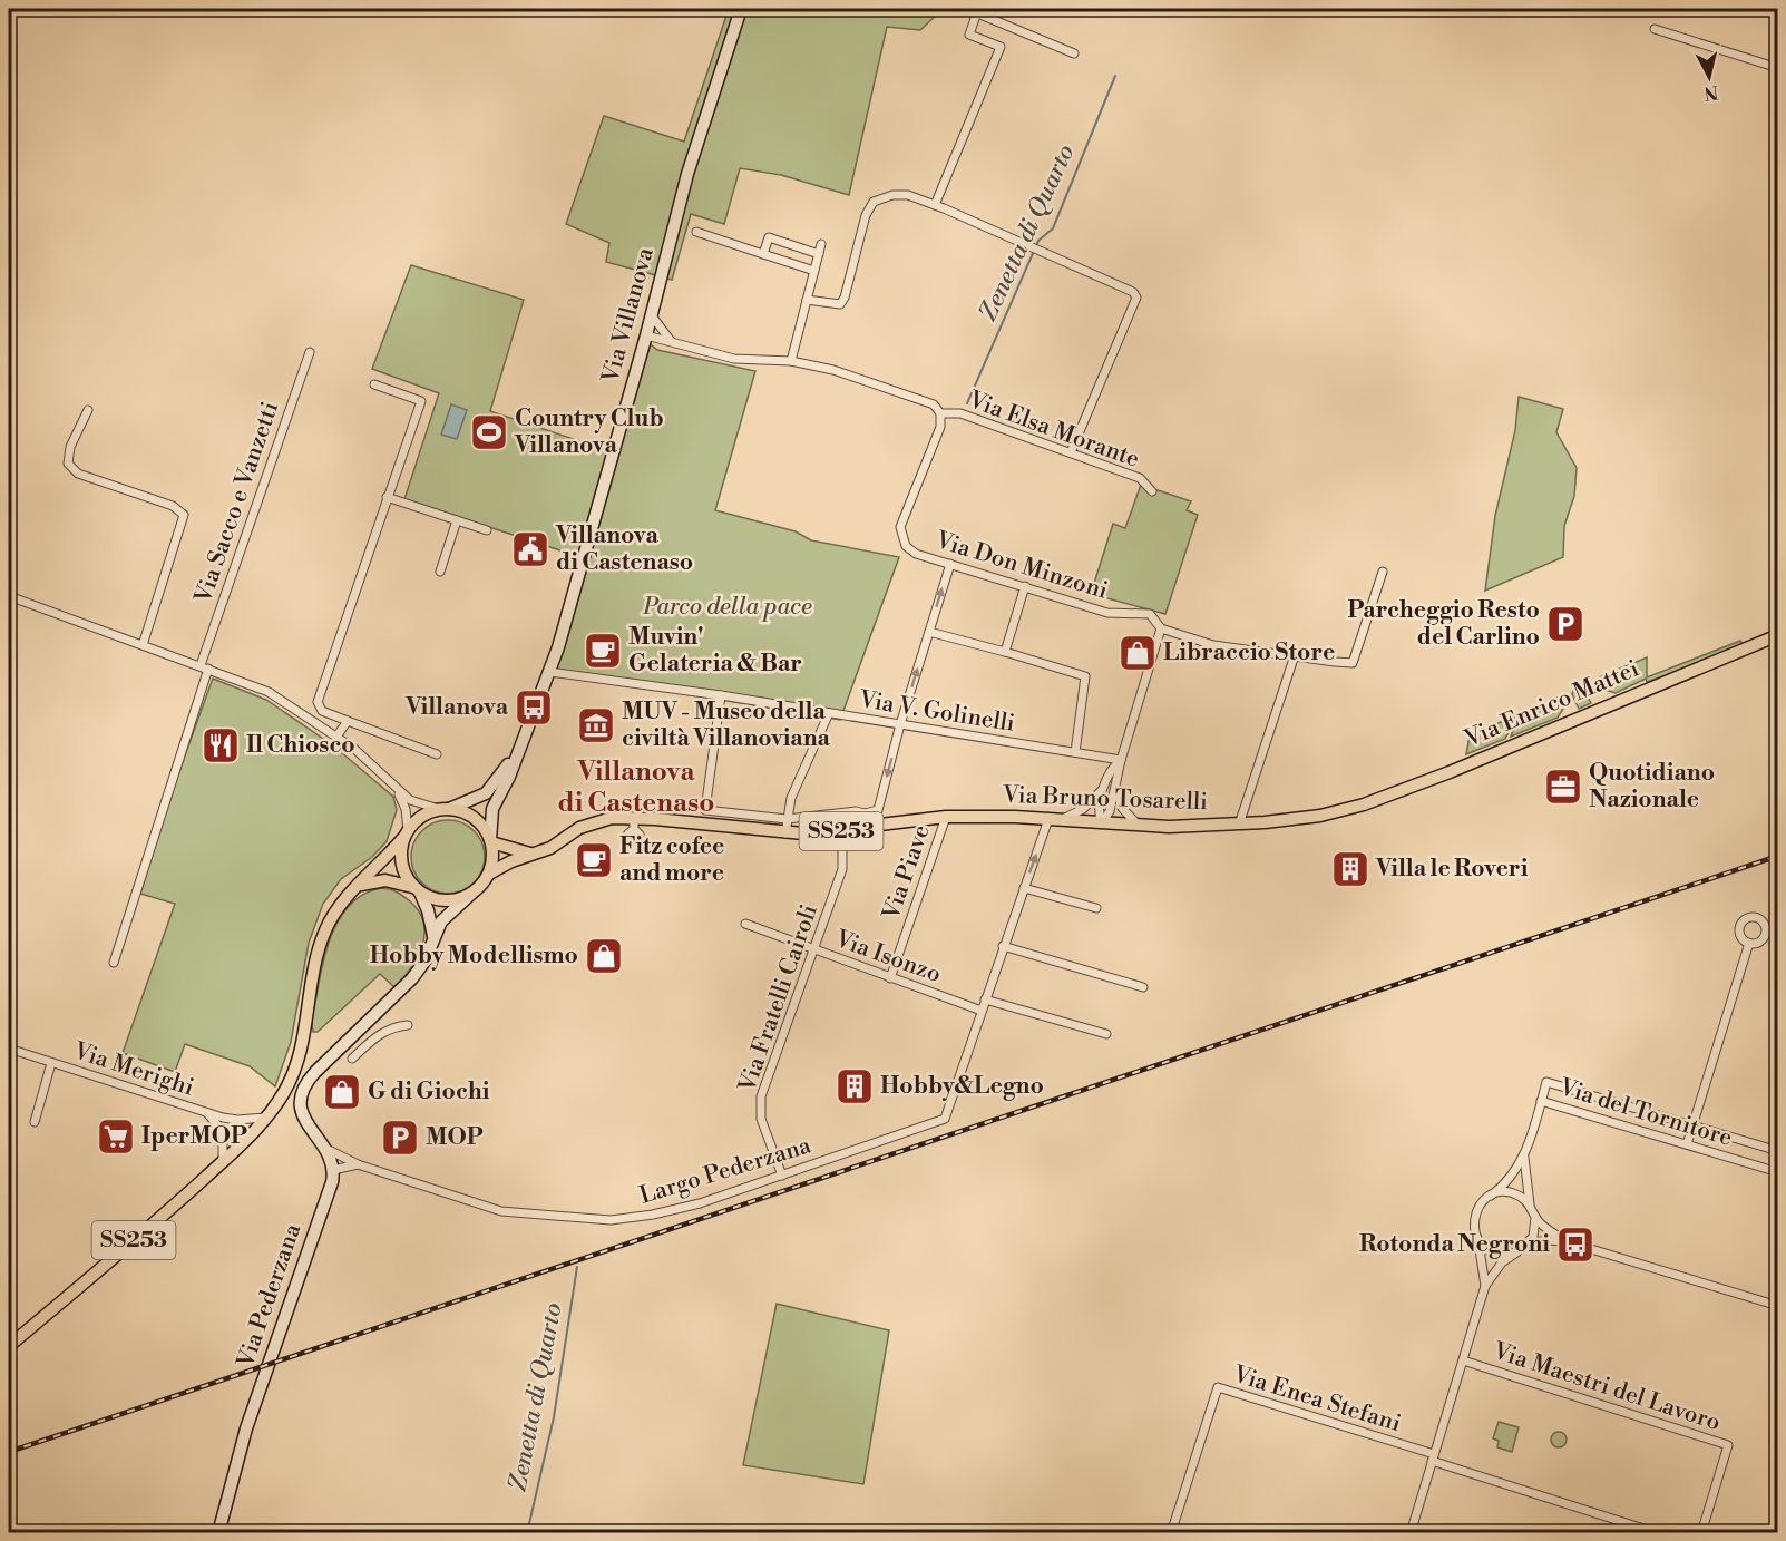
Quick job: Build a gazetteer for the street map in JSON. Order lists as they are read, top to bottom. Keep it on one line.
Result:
{"streets":{"main road":["Via Villanova","Via Enrico Mattei","Via Bruno Tosarelli","SS253","Via Pederzana"],"street":["Via Elsa Morante","Via Sacco e Vanzetti","Via Don Minzoni","Via V. Golinelli","Via Piave","Via Isonzo","Via Fratelli Cairoli","Via Merighi","Via del Tornitore","Largo Pederzana","Via Maestri del Lavoro","Via Enea Stefani"]},"crossings":[["Via Villanova","Via Elsa Morante"],["Via Villanova","Via V. Golinelli"],["Via Villanova","Via Bruno Tosarelli"],["Via Villanova","SS253"],["Via Elsa Morante","Via Don Minzoni"],["Via Enrico Mattei","Via Bruno Tosarelli"],["Via Bruno Tosarelli","SS253"],["Via Bruno Tosarelli","Via Piave"],["Via Bruno Tosarelli","Via Fratelli Cairoli"],["SS253","Via Merighi"],["Via Piave","Via Isonzo"],["Via Isonzo","Via Fratelli Cairoli"],["Via Isonzo","Largo Pederzana"],["Via Fratelli Cairoli","Largo Pederzana"]],"districts":["Villanova di Castenaso"],"water":["Zenetta di Quarto"],"parks":["Parco della pace"],"places":{"sports":["Country Club Villanova"],"public building":["Villanova di Castenaso"],"parking":["Parcheggio Resto del Carlino","MOP"],"cafe":["Muvin' Gelateria & Bar","Fitz cofee and more"],"shop":["Libraccio Store","Hobby Modellismo","G di Giochi"],"bus stop":["Villanova","Rotonda Negroni"],"museum":["MUV - Museo della civiltà Villanoviana"],"restaurant":["Il Chiosco"],"office":["Quotidiano Nazionale"],"building":["Villa le Roveri","Hobby&Legno"],"supermarket":["IperMOP"]},"north":"bottom"}
